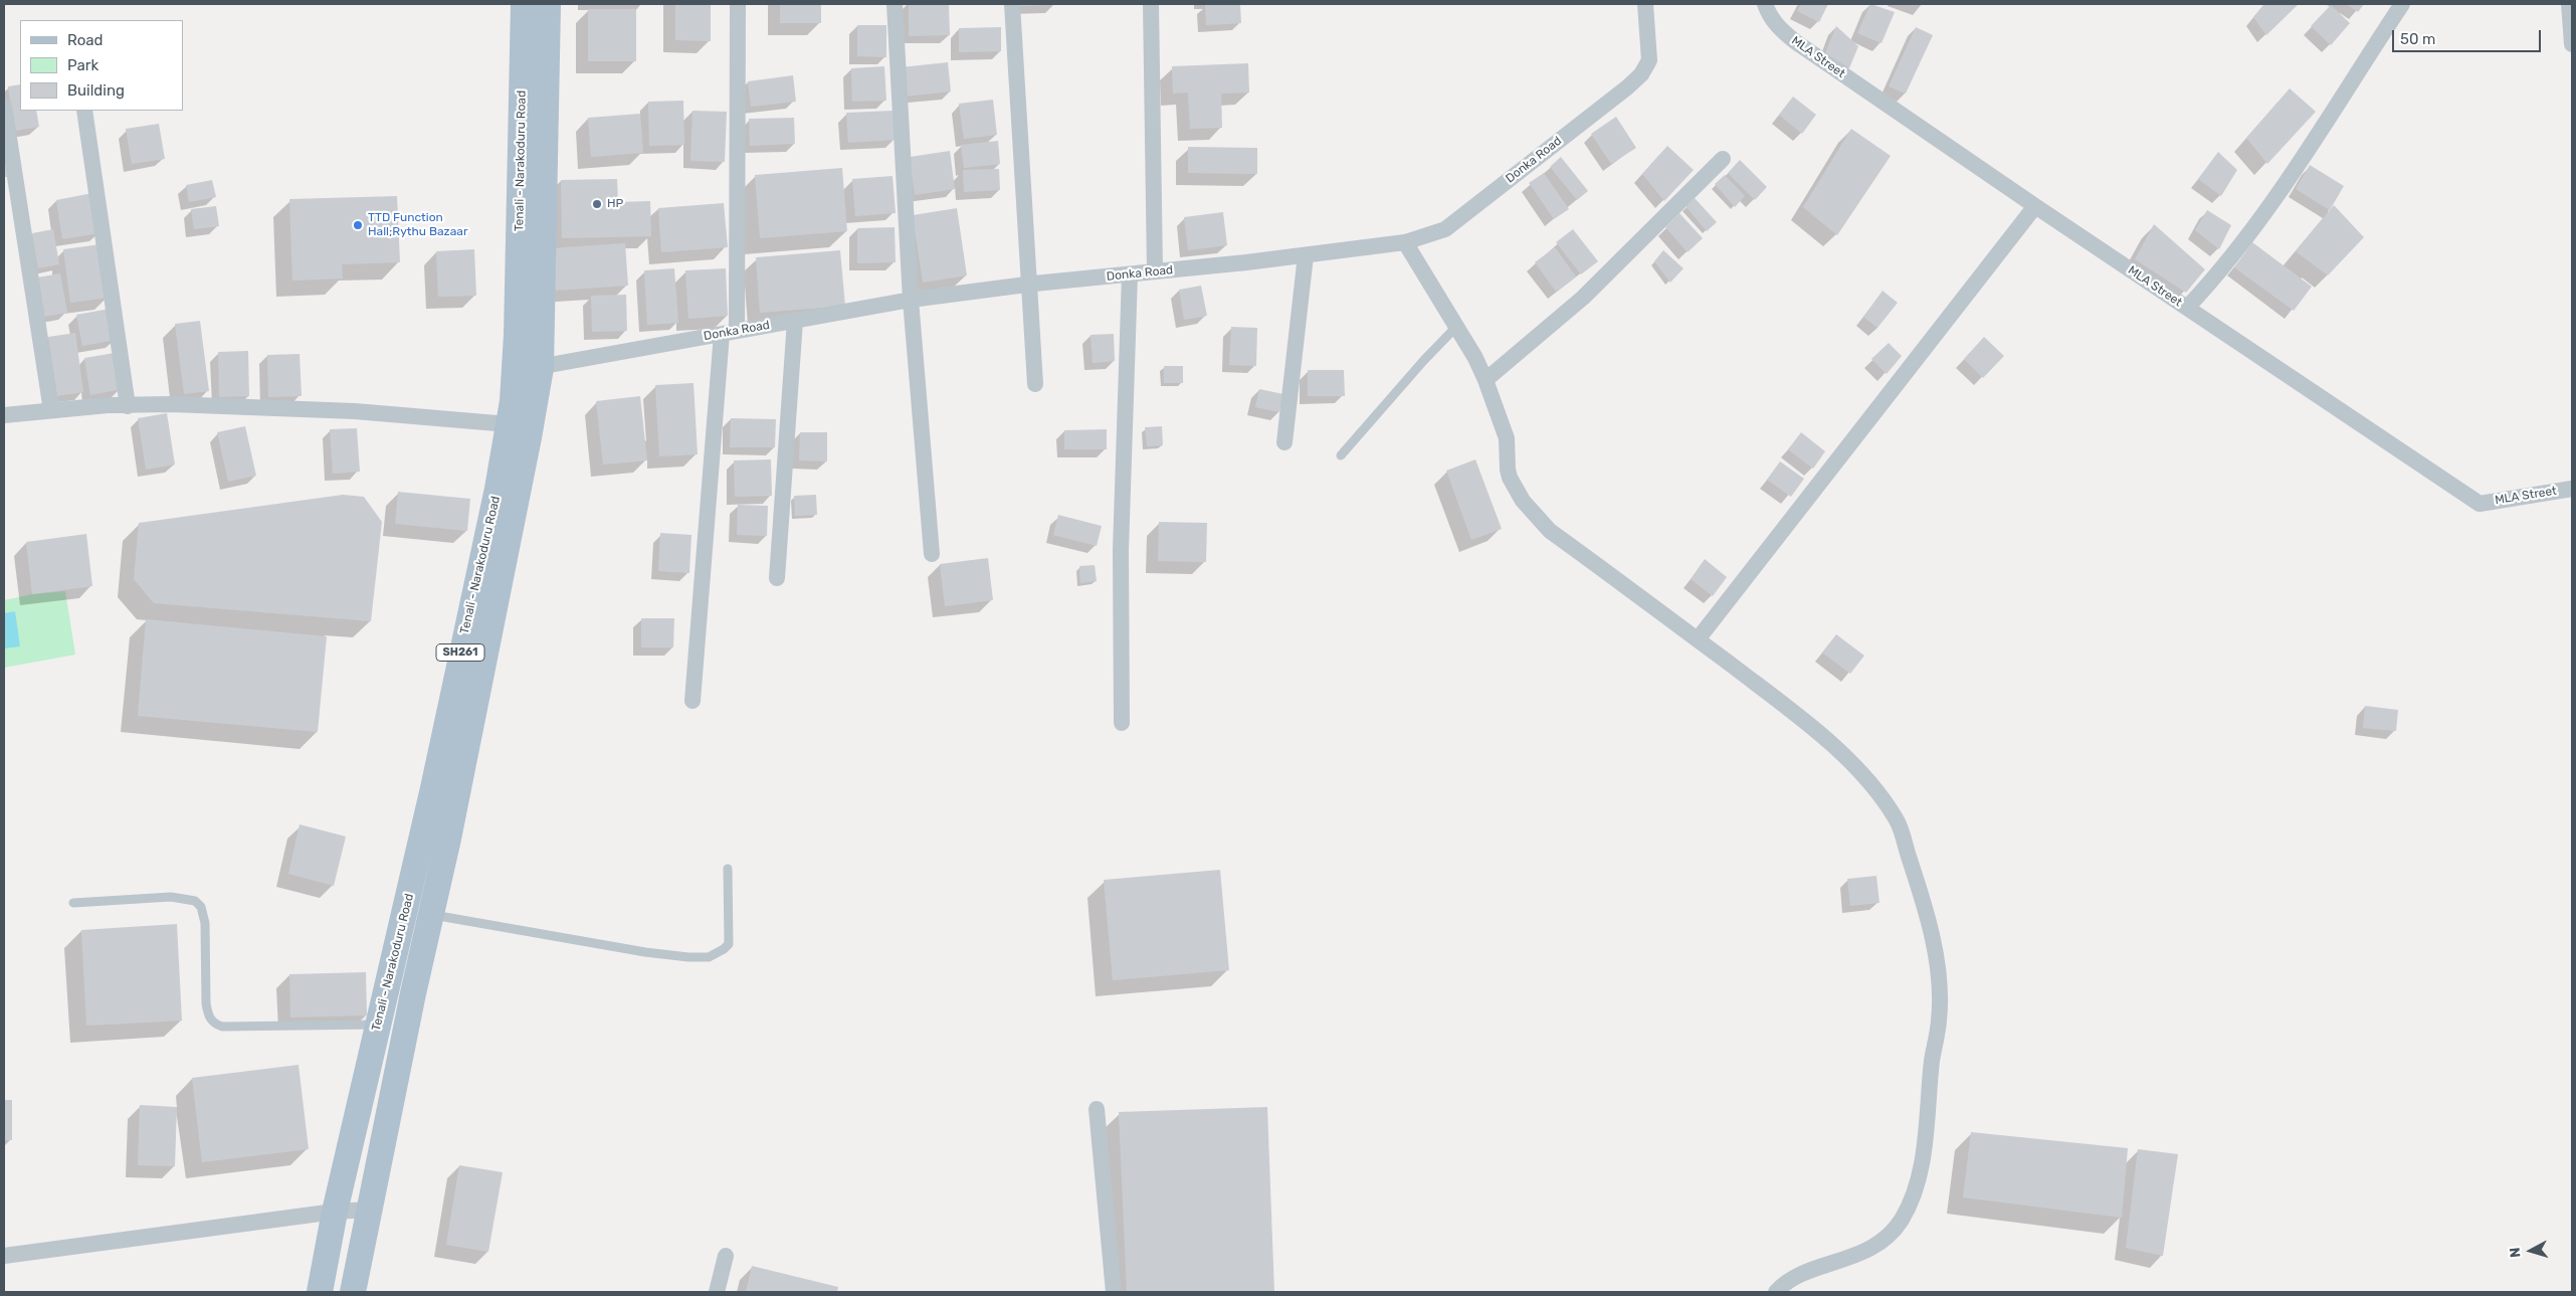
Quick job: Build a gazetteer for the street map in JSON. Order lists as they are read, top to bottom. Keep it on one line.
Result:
{"streets":{"main road":["Tenali - Narakoduru Road","SH261"],"street":["MLA Street","Donka Road"]},"crossings":[["Donka Road","Tenali - Narakoduru Road"]],"places":["HP","TTD Function Hall;Rythu Bazaar"],"legend":["Road","Park","Building"],"scale_bar":"50 m","north":"left"}
